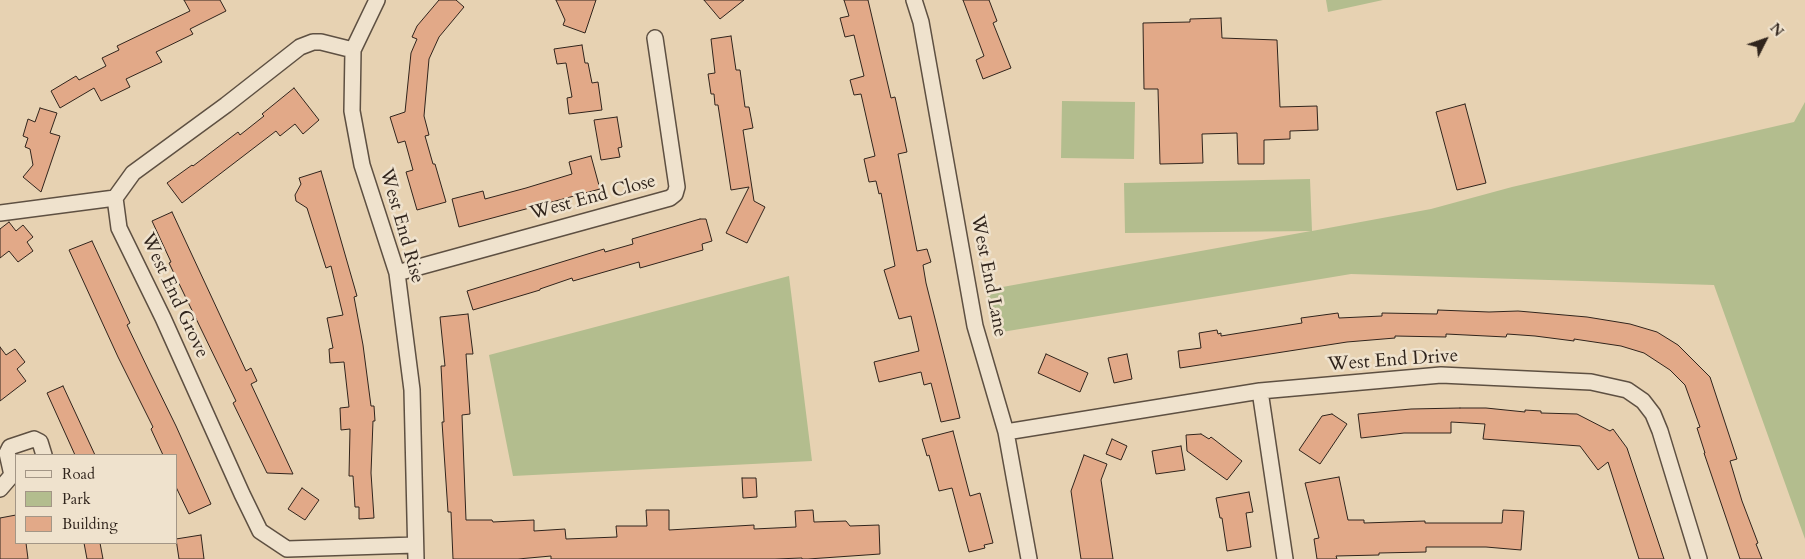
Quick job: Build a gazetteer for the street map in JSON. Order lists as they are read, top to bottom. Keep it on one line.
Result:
{"streets":{"street":["West End Close","West End Rise","West End Lane","West End Grove","West End Drive"]},"crossings":[["West End Close","West End Rise"],["West End Rise","West End Grove"],["West End Lane","West End Drive"]],"legend":["Road","Park","Building"],"north":"top right"}
